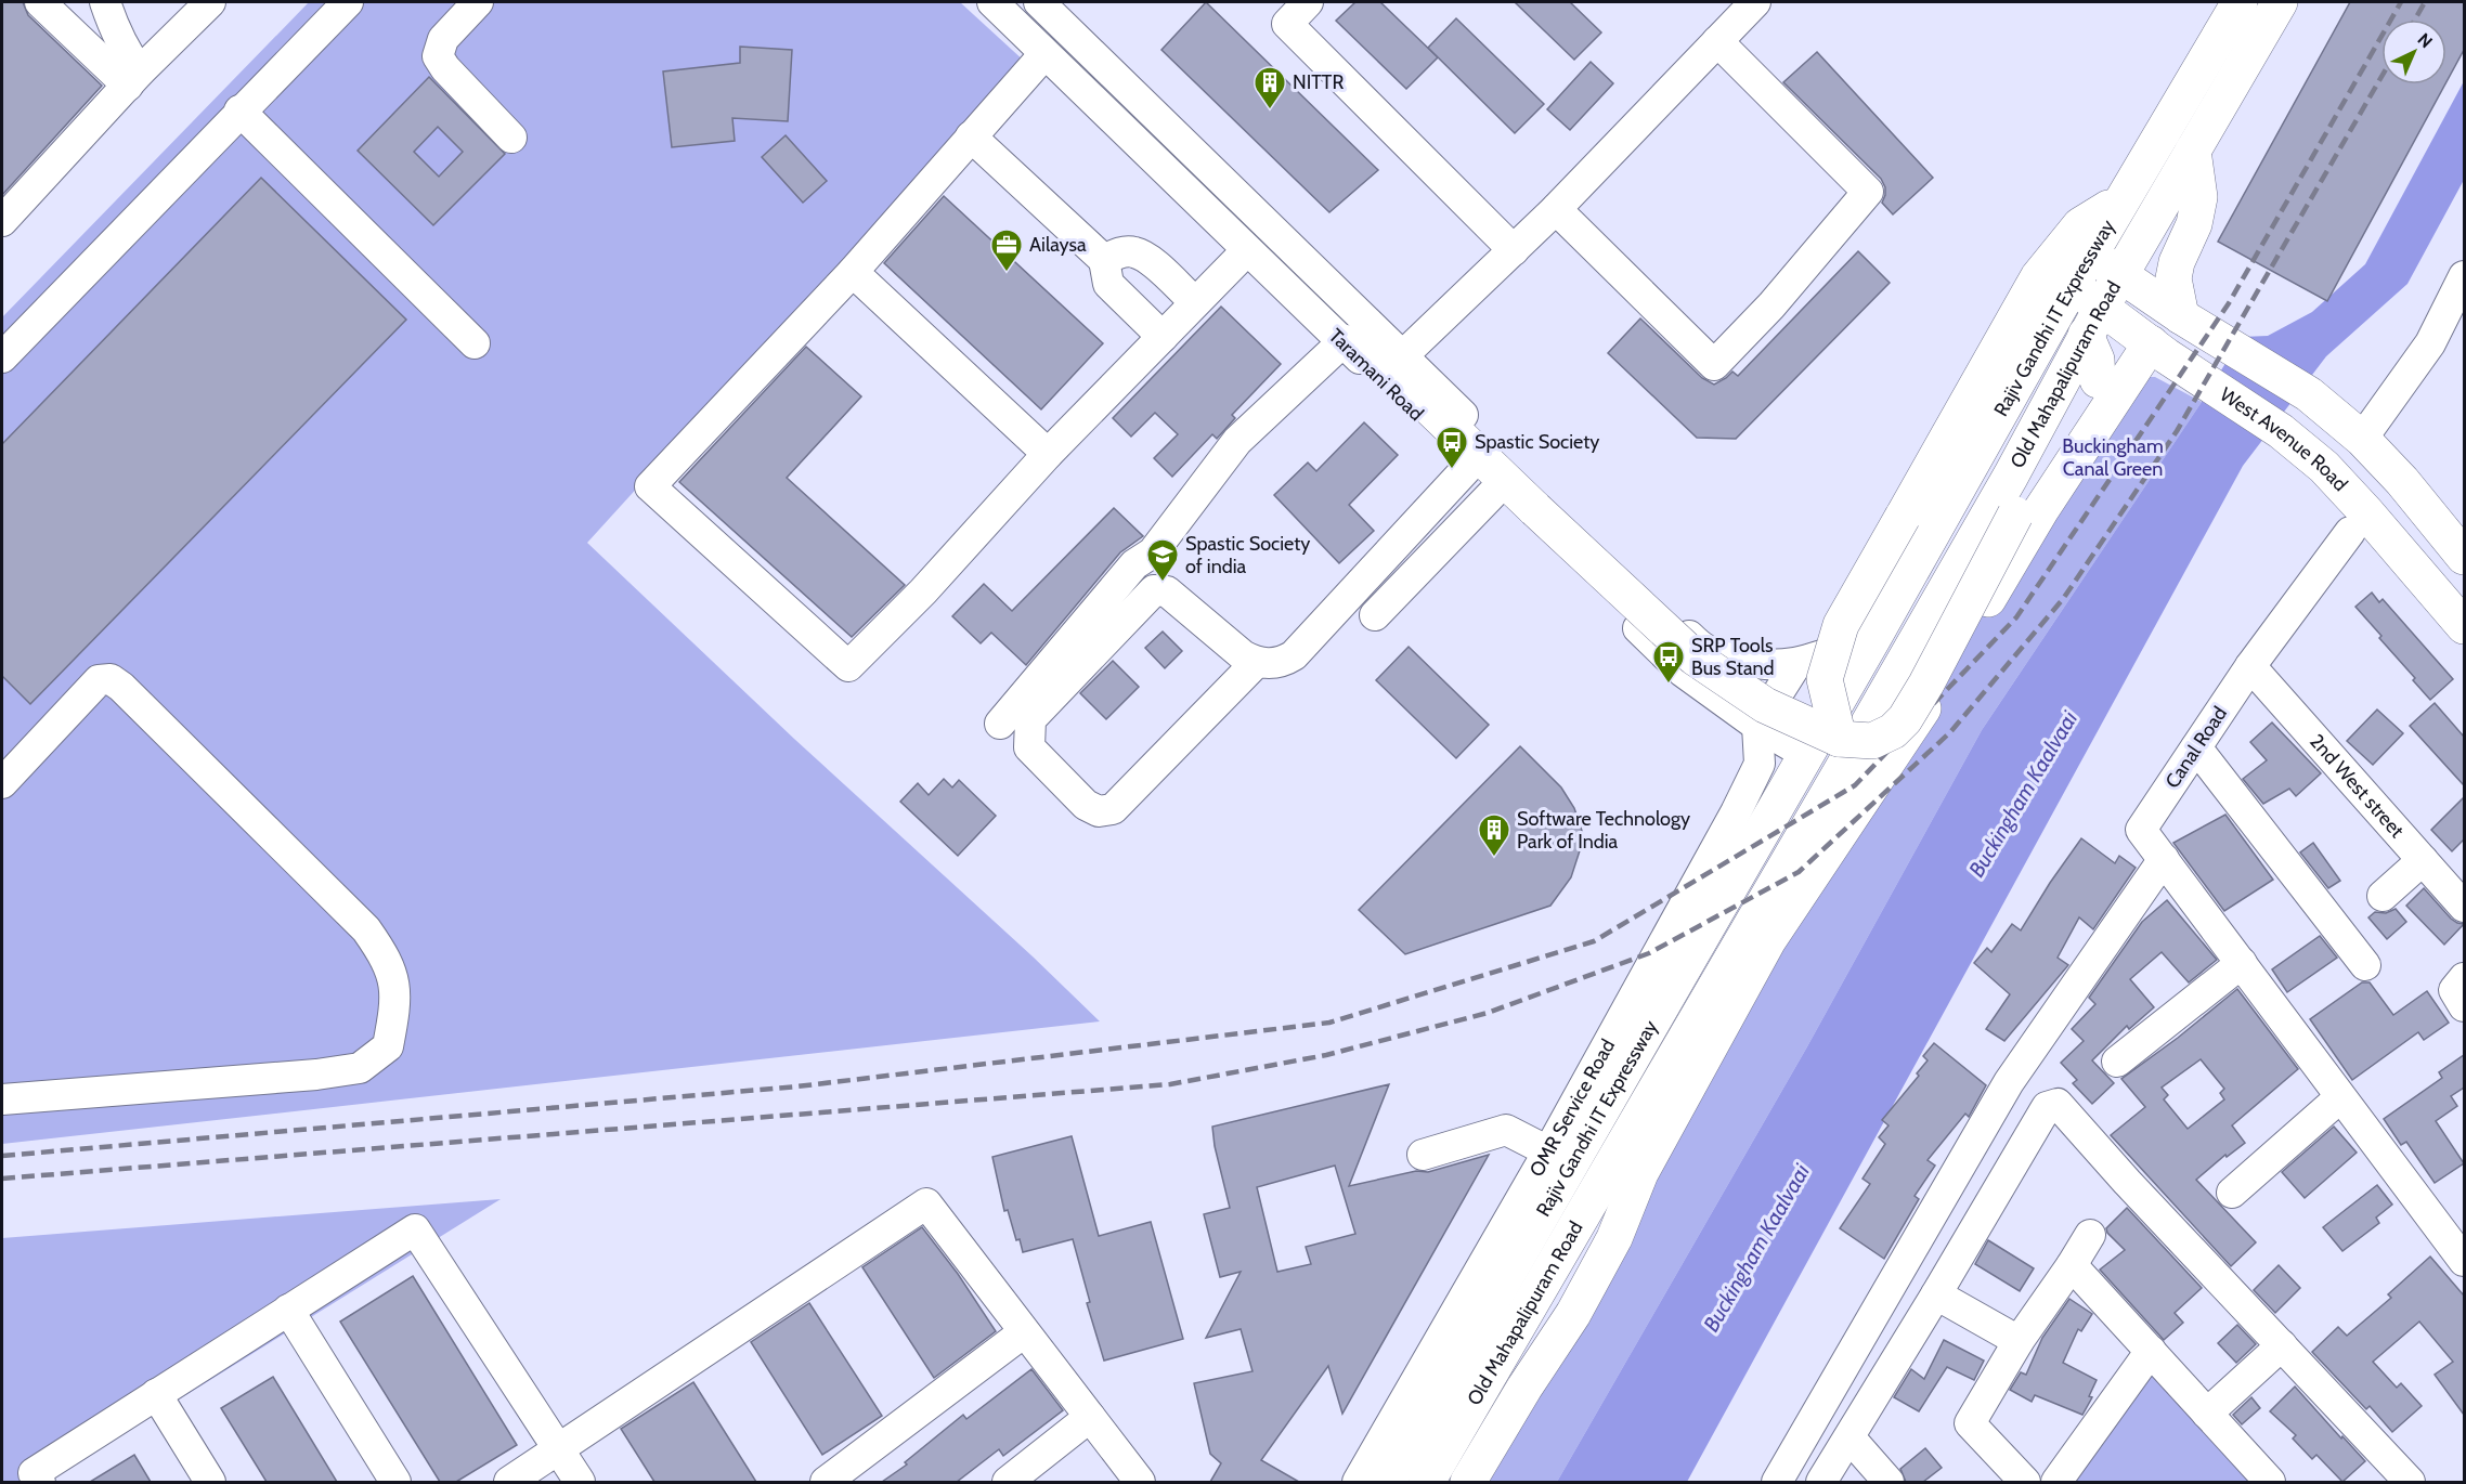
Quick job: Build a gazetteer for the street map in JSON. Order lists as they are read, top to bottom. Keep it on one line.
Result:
{"streets":{"main road":["Rajiv Gandhi IT Expressway","Old Mahapalipuram Road","West Avenue Road"],"street":["Taramani Road","Canal Road","2nd West street","OMR Service Road"]},"crossings":[["Rajiv Gandhi IT Expressway","Taramani Road"],["Rajiv Gandhi IT Expressway","Old Mahapalipuram Road"],["Rajiv Gandhi IT Expressway","West Avenue Road"],["Rajiv Gandhi IT Expressway","OMR Service Road"],["Taramani Road","OMR Service Road"],["Old Mahapalipuram Road","West Avenue Road"],["Canal Road","2nd West street"]],"water":["Buckingham Kaalvaai"],"parks":["Buckingham Canal Green"],"places":{"building":["NITTR","Software Technology Park of India"],"office":["Ailaysa"],"bus stop":["Spastic Society","SRP Tools Bus Stand"],"school or university":["Spastic Society of india"]},"north":"top right"}
